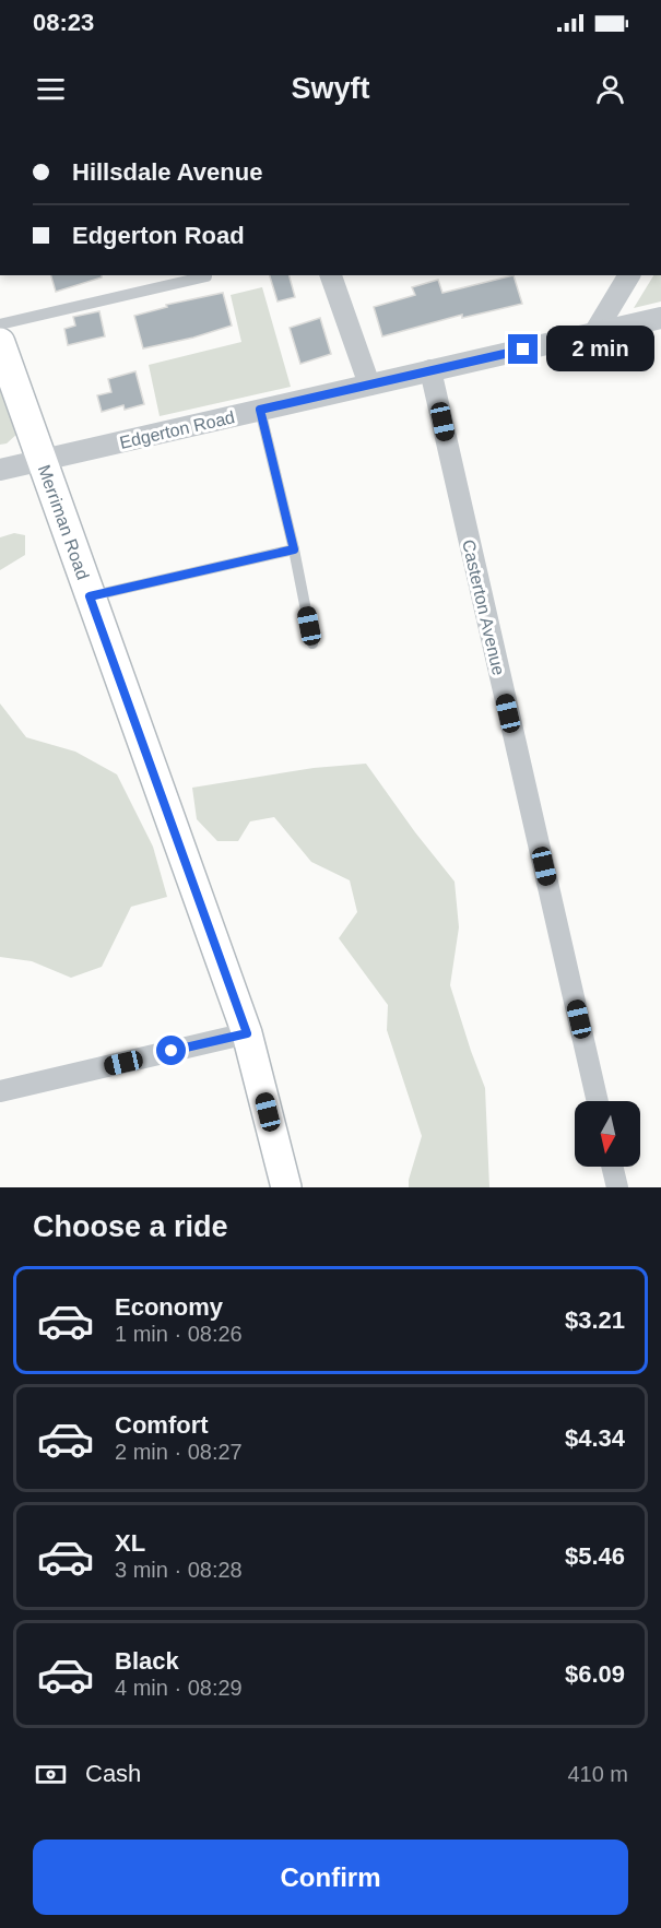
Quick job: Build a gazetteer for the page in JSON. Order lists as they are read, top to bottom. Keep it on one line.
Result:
{"streets":{"main road":["Merriman Road"],"street":["Edgerton Road","Casterton Avenue"]},"crossings":[["Edgerton Road","Merriman Road"],["Edgerton Road","Casterton Avenue"]],"north":"bottom","page":{"status":"08:23","header":"Swyft","banner":["Hillsdale Avenue","Edgerton Road"],"bubble":"2 min","heading":"Choose a ride","list":[{"name":"Economy","note":"1 min · 08:26","value":"$3.21"},{"name":"Comfort","note":"2 min · 08:27","value":"$4.34"},{"name":"XL","note":"3 min · 08:28","value":"$5.46"},{"name":"Black","note":"4 min · 08:29","value":"$6.09"}],"pay":["Cash","410 m"],"buttons":"Confirm"}}
